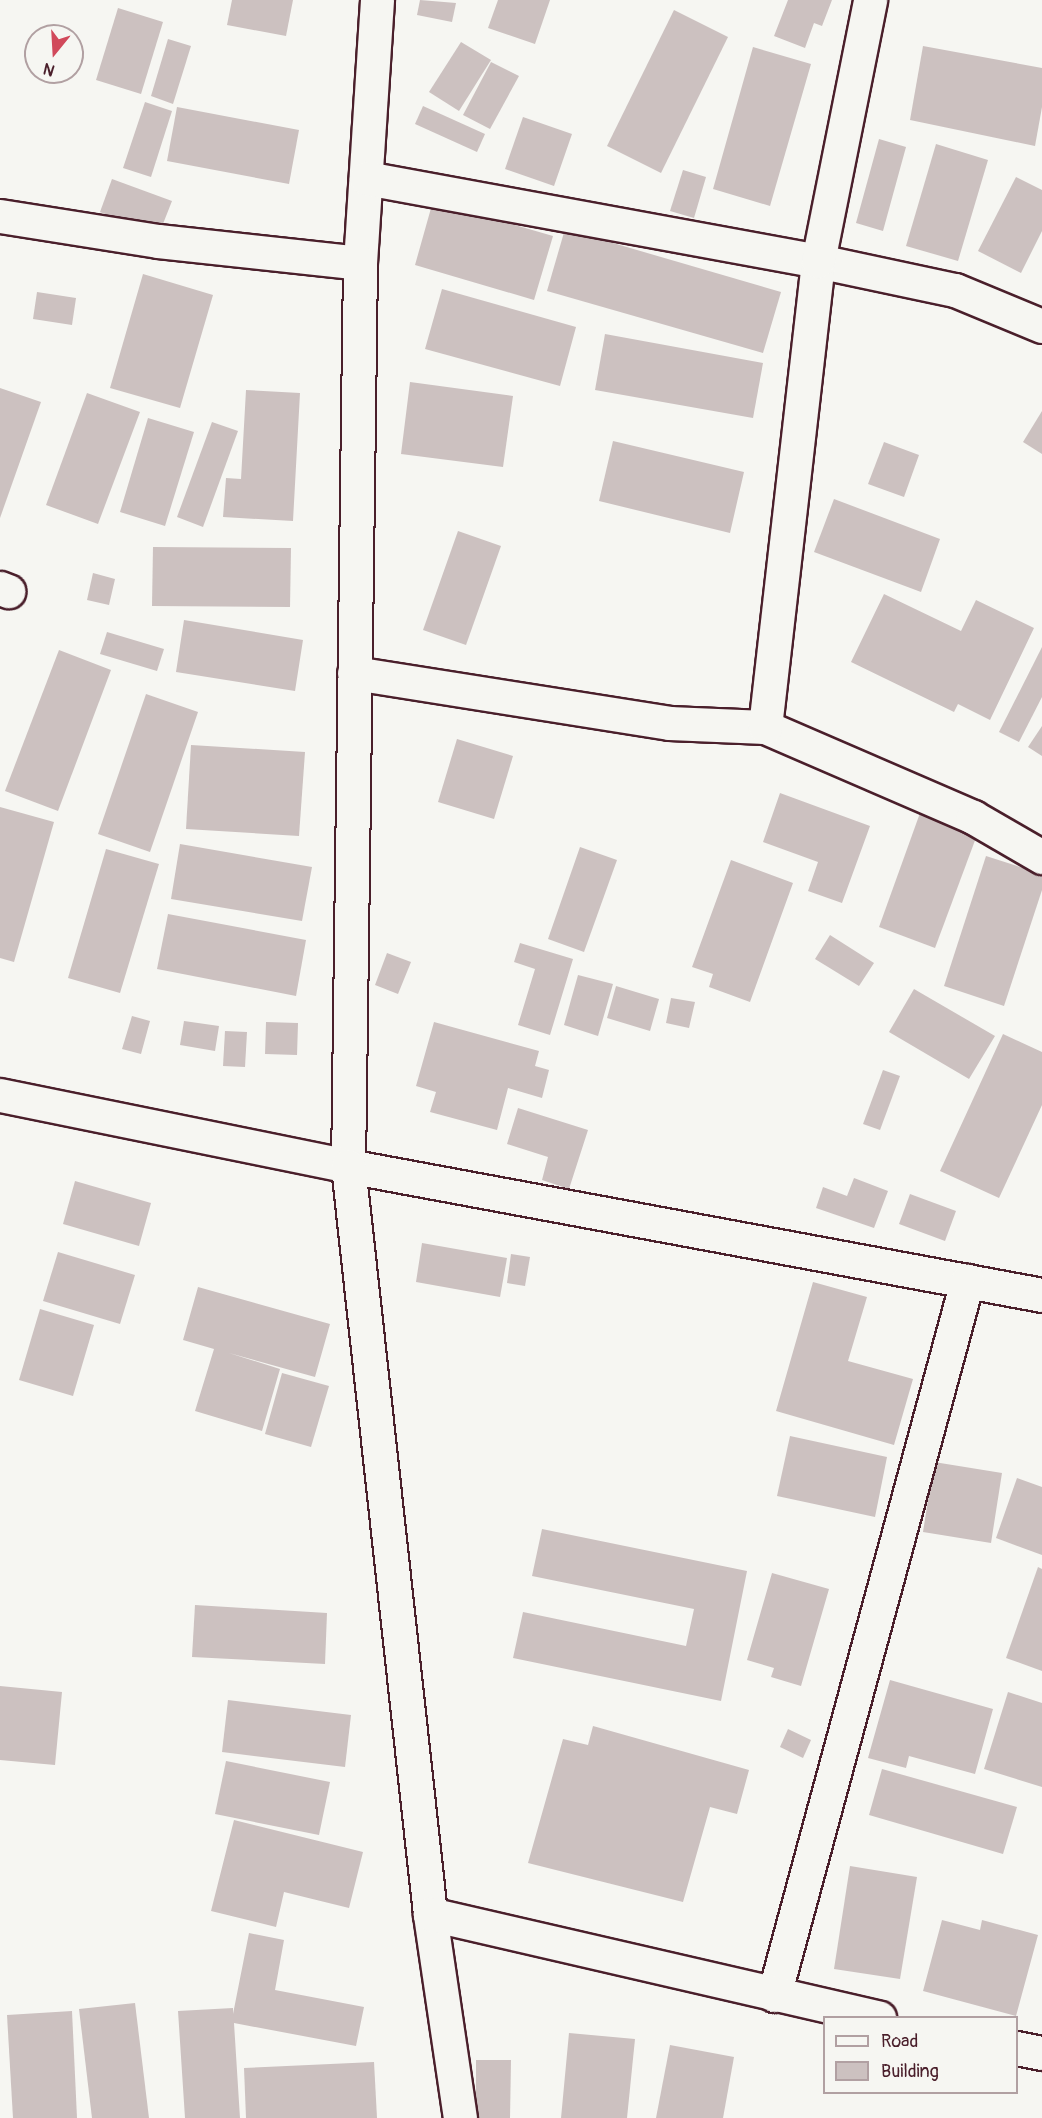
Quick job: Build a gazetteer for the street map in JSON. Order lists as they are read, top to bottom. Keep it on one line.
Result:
{"legend":["Road","Building"],"north":"bottom"}
